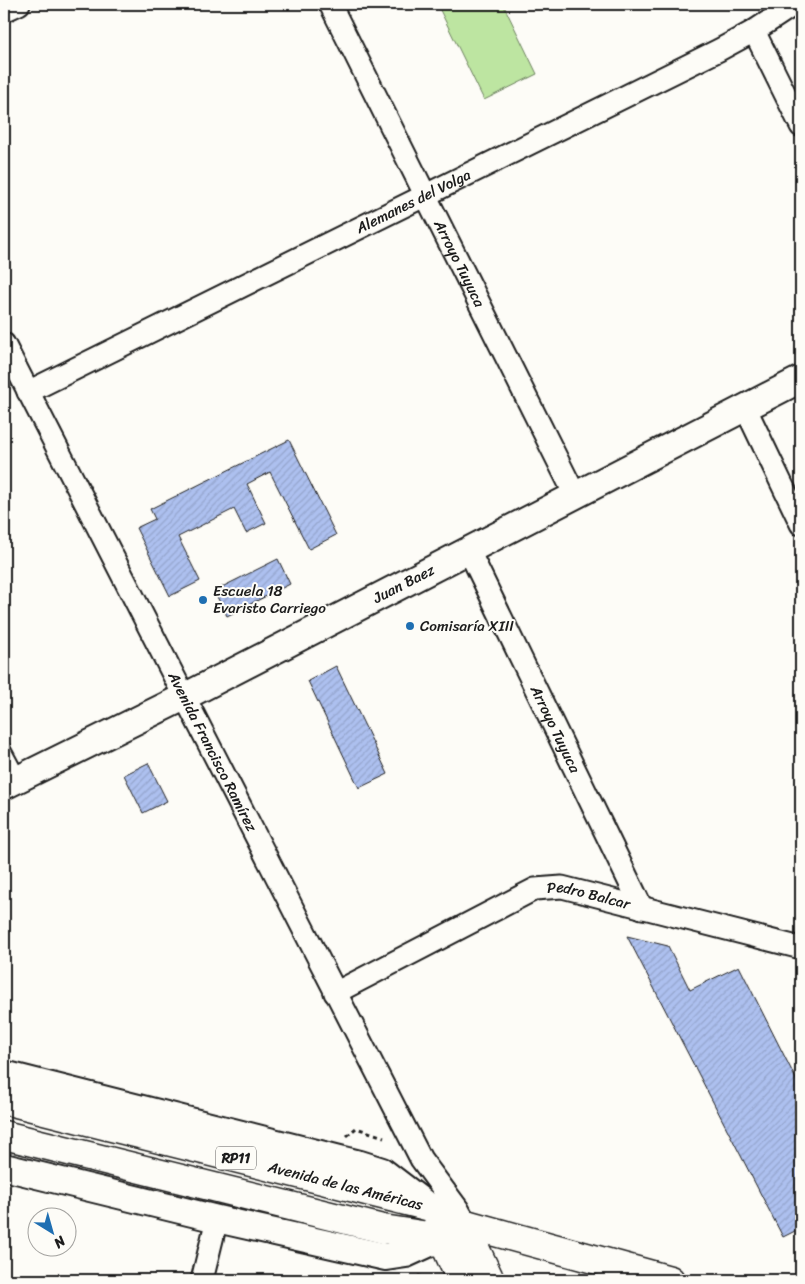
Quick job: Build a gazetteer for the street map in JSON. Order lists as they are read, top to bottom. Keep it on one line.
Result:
{"streets":{"main road":["Avenida Francisco Ramírez","RP11","Avenida de las Américas"],"street":["Alemanes del Volga","Arroyo Tuyuca","Juan Baez","Pedro Balcar"]},"crossings":[["Alemanes del Volga","Arroyo Tuyuca"],["Alemanes del Volga","Avenida Francisco Ramírez"],["Arroyo Tuyuca","Juan Baez"],["Arroyo Tuyuca","Pedro Balcar"],["Juan Baez","Avenida Francisco Ramírez"],["Avenida Francisco Ramírez","Pedro Balcar"],["Avenida Francisco Ramírez","Avenida de las Américas"]],"places":["Escuela 18 Evaristo Carriego","Comisaría XIII"],"north":"bottom right"}
